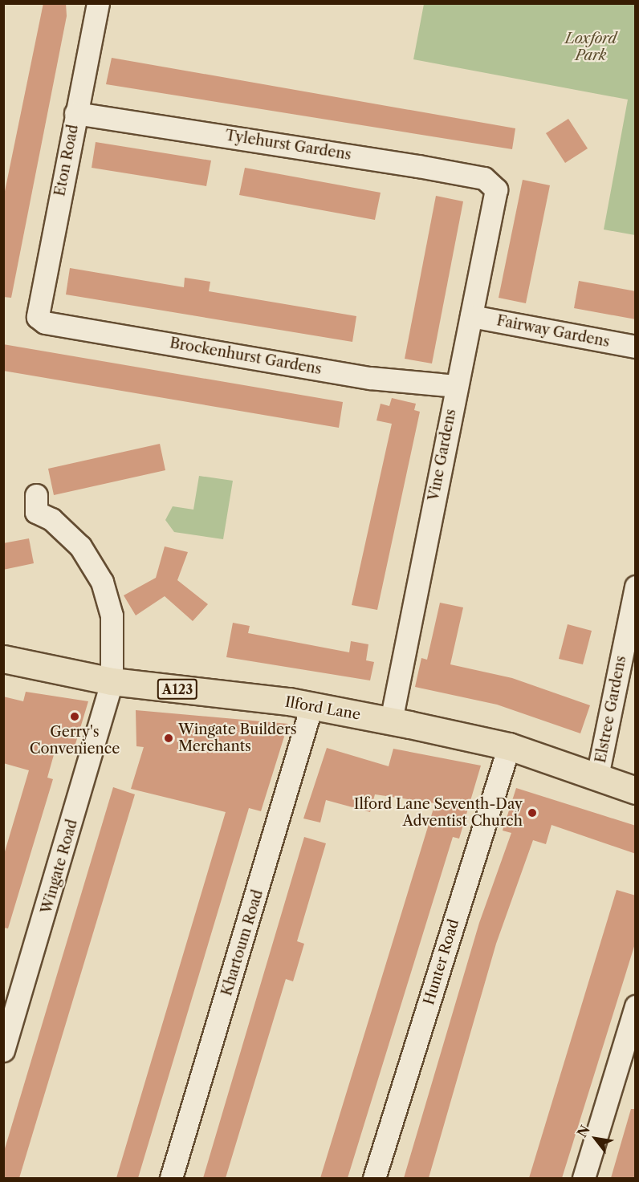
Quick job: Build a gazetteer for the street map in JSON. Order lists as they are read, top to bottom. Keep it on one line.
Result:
{"streets":{"main road":["A123","Ilford Lane"],"street":["Tylehurst Gardens","Eton Road","Fairway Gardens","Brockenhurst Gardens","Vine Gardens","Elstree Gardens","Wingate Road","Khartoum Road","Hunter Road"]},"crossings":[["Tylehurst Gardens","Eton Road"],["Tylehurst Gardens","Vine Gardens"],["Eton Road","Brockenhurst Gardens"],["Fairway Gardens","Vine Gardens"],["Brockenhurst Gardens","Vine Gardens"],["Vine Gardens","Ilford Lane"],["Ilford Lane","Elstree Gardens"],["Ilford Lane","Wingate Road"],["Ilford Lane","Khartoum Road"],["Ilford Lane","Hunter Road"]],"parks":["Loxford Park"],"places":["Gerry's Convenience","Wingate Builders Merchants","Ilford Lane Seventh-Day Adventist Church"],"north":"top left"}
